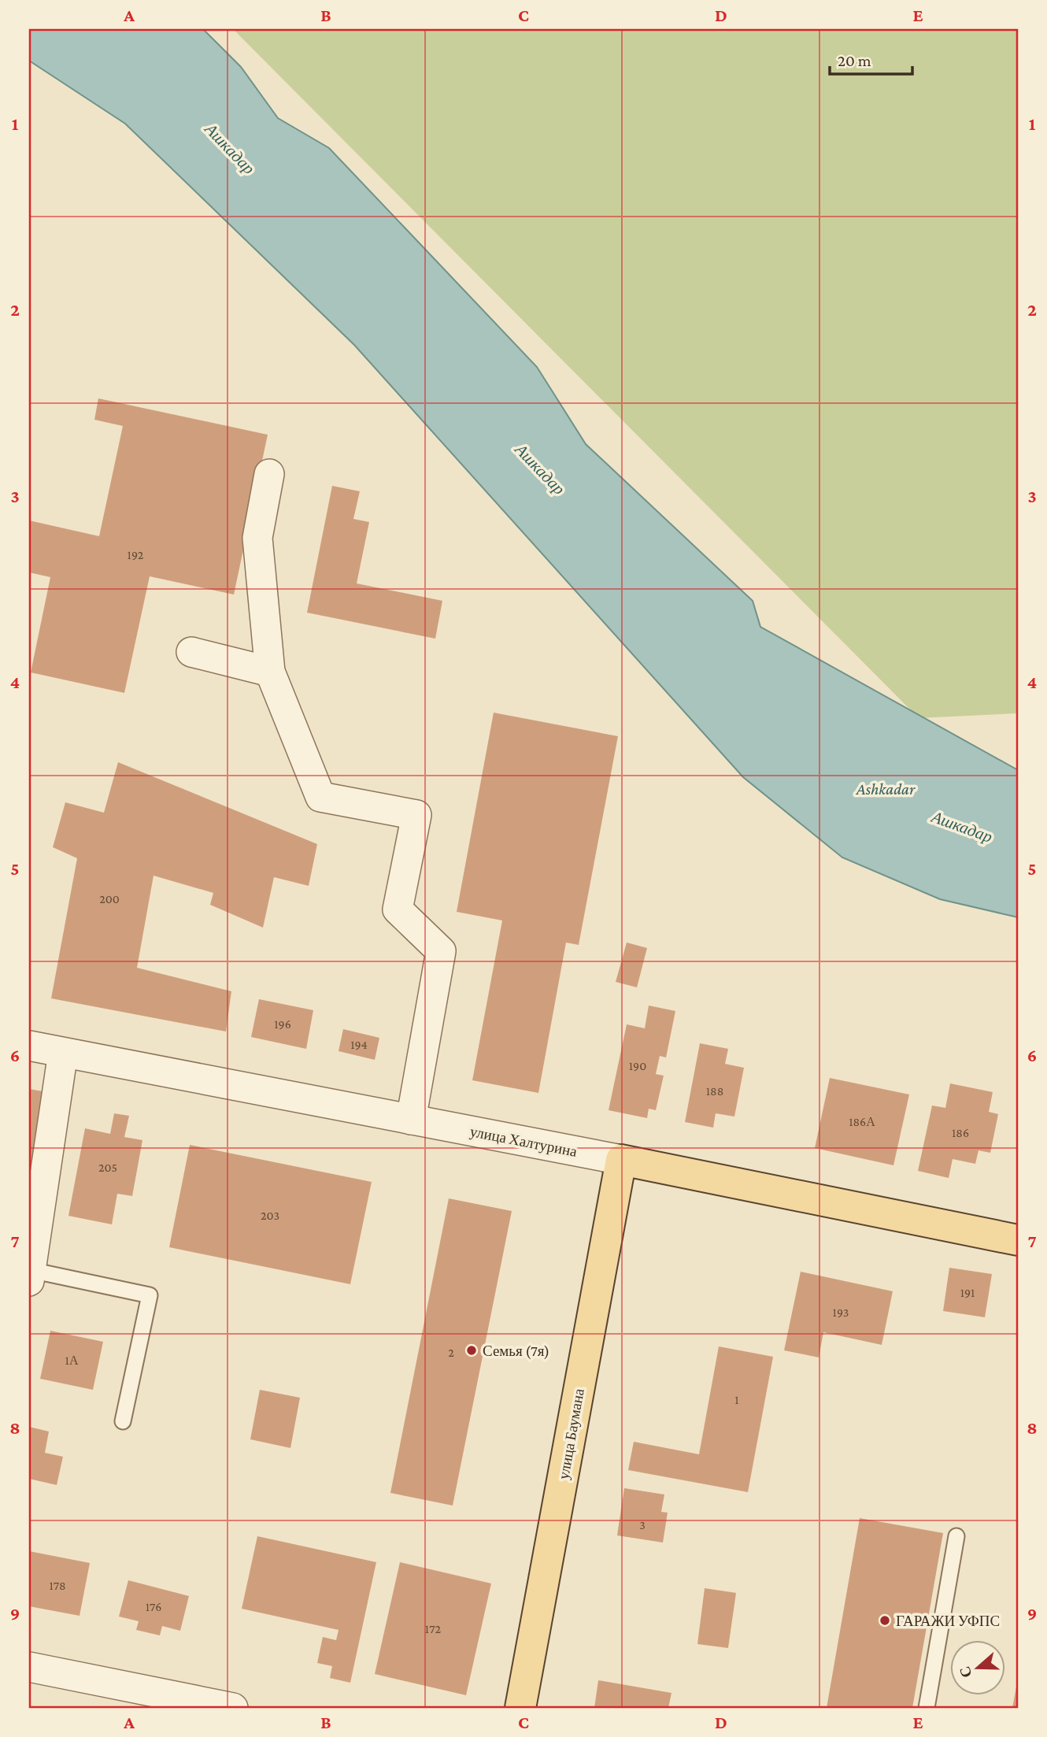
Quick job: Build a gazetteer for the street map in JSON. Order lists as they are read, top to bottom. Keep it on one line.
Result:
{"streets":{"main road":["улица Халтурина","улица Баумана"]},"crossings":[["улица Халтурина","улица Баумана"]],"water":["Ашкадар","Ashkadar"],"places":["Семья (7я)","ГАРАЖИ УФПС"],"house_numbers":["192","200","196","194","190","188","186А","186","205","203","191","193","2","1А","1","3","178","176","172"],"scale_bar":"20 m","north":"left","grid":{"columns":["A","B","C","D","E"],"rows":["1","2","3","4","5","6","7","8","9"]}}
